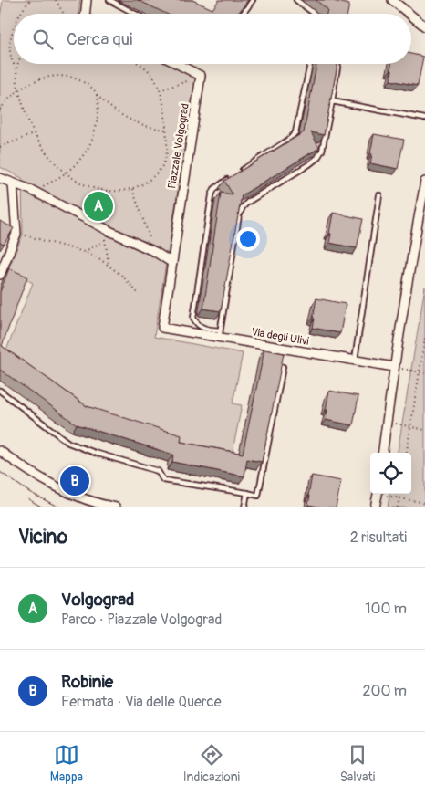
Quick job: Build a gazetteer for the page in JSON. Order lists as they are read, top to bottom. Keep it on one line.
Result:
{"streets":{"street":["Piazzale Volgograd","Via degli Ulivi"]},"crossings":[["Piazzale Volgograd","Via degli Ulivi"]],"page":{"search":"Cerca qui","pins":["A","B"],"heading":["Vicino","2 risultati"],"list":[{"mark":"A","name":"Volgograd","note":"Parco · Piazzale Volgograd","value":"100 m"},{"mark":"B","name":"Robinie","note":"Fermata · Via delle Querce","value":"200 m"}],"nav":["Mappa","Indicazioni","Salvati"]}}
